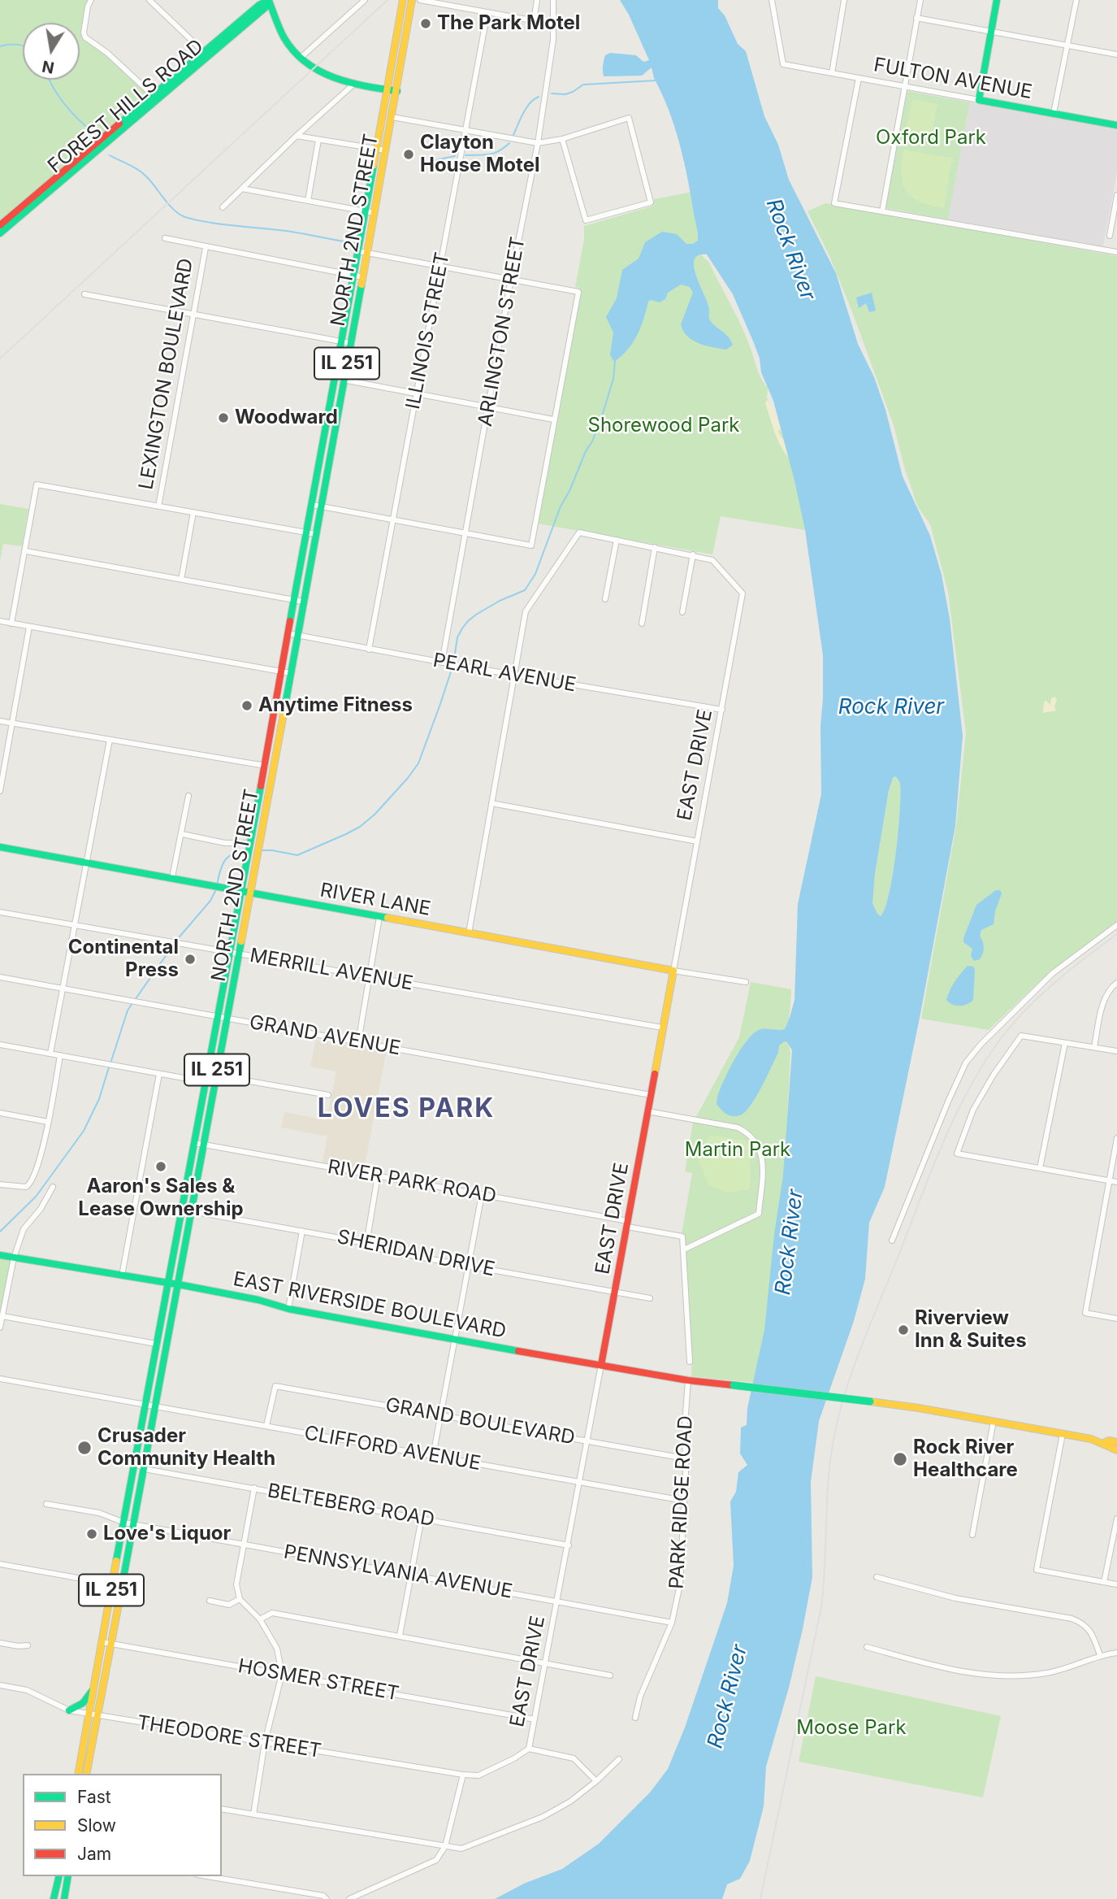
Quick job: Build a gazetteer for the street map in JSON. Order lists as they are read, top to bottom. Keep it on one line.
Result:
{"streets":{"main road":["FULTON AVENUE","FOREST HILLS ROAD","NORTH 2ND STREET","IL 251","EAST DRIVE","RIVER LANE","EAST RIVERSIDE BOULEVARD"],"street":["ILLINOIS STREET","ARLINGTON STREET","LEXINGTON BOULEVARD","PEARL AVENUE","MERRILL AVENUE","GRAND AVENUE","RIVER PARK ROAD","SHERIDAN DRIVE","GRAND BOULEVARD","CLIFFORD AVENUE","PARK RIDGE ROAD","BELTEBERG ROAD","PENNSYLVANIA AVENUE","HOSMER STREET","THEODORE STREET"]},"crossings":[["NORTH 2ND STREET","PEARL AVENUE"],["NORTH 2ND STREET","RIVER LANE"],["NORTH 2ND STREET","MERRILL AVENUE"],["NORTH 2ND STREET","GRAND AVENUE"],["NORTH 2ND STREET","RIVER PARK ROAD"],["NORTH 2ND STREET","SHERIDAN DRIVE"],["NORTH 2ND STREET","EAST RIVERSIDE BOULEVARD"],["NORTH 2ND STREET","CLIFFORD AVENUE"],["NORTH 2ND STREET","BELTEBERG ROAD"],["NORTH 2ND STREET","PENNSYLVANIA AVENUE"],["NORTH 2ND STREET","HOSMER STREET"],["NORTH 2ND STREET","THEODORE STREET"],["ILLINOIS STREET","PEARL AVENUE"],["ARLINGTON STREET","PEARL AVENUE"],["PEARL AVENUE","EAST DRIVE"],["EAST DRIVE","RIVER LANE"],["EAST DRIVE","MERRILL AVENUE"],["EAST DRIVE","GRAND AVENUE"],["EAST DRIVE","RIVER PARK ROAD"],["EAST DRIVE","SHERIDAN DRIVE"],["EAST DRIVE","EAST RIVERSIDE BOULEVARD"],["EAST DRIVE","GRAND BOULEVARD"],["EAST DRIVE","CLIFFORD AVENUE"],["EAST DRIVE","BELTEBERG ROAD"],["EAST DRIVE","PENNSYLVANIA AVENUE"],["EAST DRIVE","HOSMER STREET"],["EAST DRIVE","THEODORE STREET"],["EAST RIVERSIDE BOULEVARD","PARK RIDGE ROAD"],["GRAND BOULEVARD","CLIFFORD AVENUE"],["GRAND BOULEVARD","PARK RIDGE ROAD"],["CLIFFORD AVENUE","PARK RIDGE ROAD"],["PARK RIDGE ROAD","PENNSYLVANIA AVENUE"]],"districts":["LOVES PARK"],"water":["Rock River"],"parks":["Oxford Park","Shorewood Park","Martin Park","Moose Park"],"places":["The Park Motel","Clayton House Motel","Woodward","Anytime Fitness","Continental Press","Aaron's Sales & Lease Ownership","Riverview Inn & Suites","Crusader Community Health","Rock River Healthcare","Love's Liquor"],"legend":["Fast","Slow","Jam"],"north":"bottom"}
